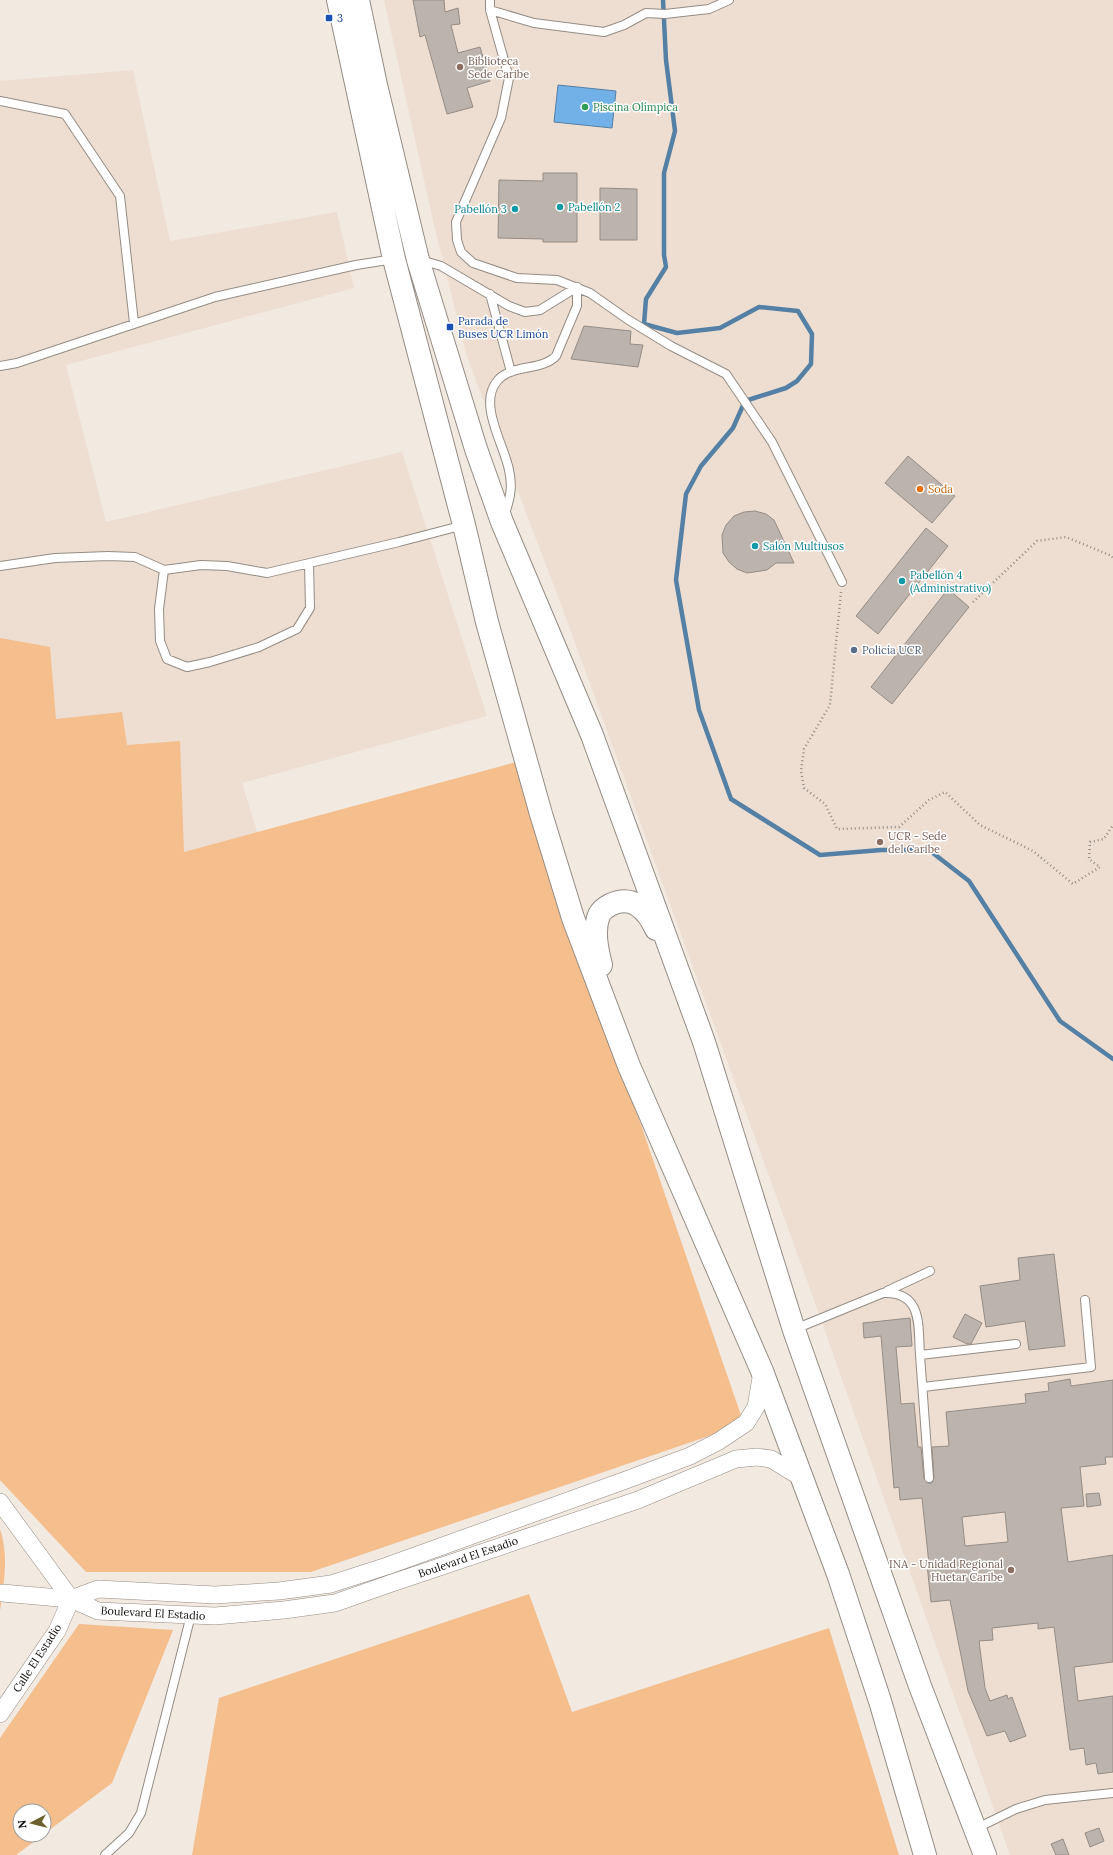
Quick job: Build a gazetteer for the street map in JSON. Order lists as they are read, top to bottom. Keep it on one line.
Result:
{"streets":{"street":["Boulevard El Estadio","Calle El Estadio"]},"crossings":[["Boulevard El Estadio","Calle El Estadio"]],"places":{"transit":["3","Parada de Buses UCR Limón"],"other":["Biblioteca Sede Caribe","Piscina Olímpica","Pabellón 2","Pabellón 3","Soda","Salón Multiusos","Pabellón 4 (Administrativo)","Policía UCR","UCR - Sede del Caribe","INA - Unidad Regional Huetar Caribe"]},"north":"left"}
